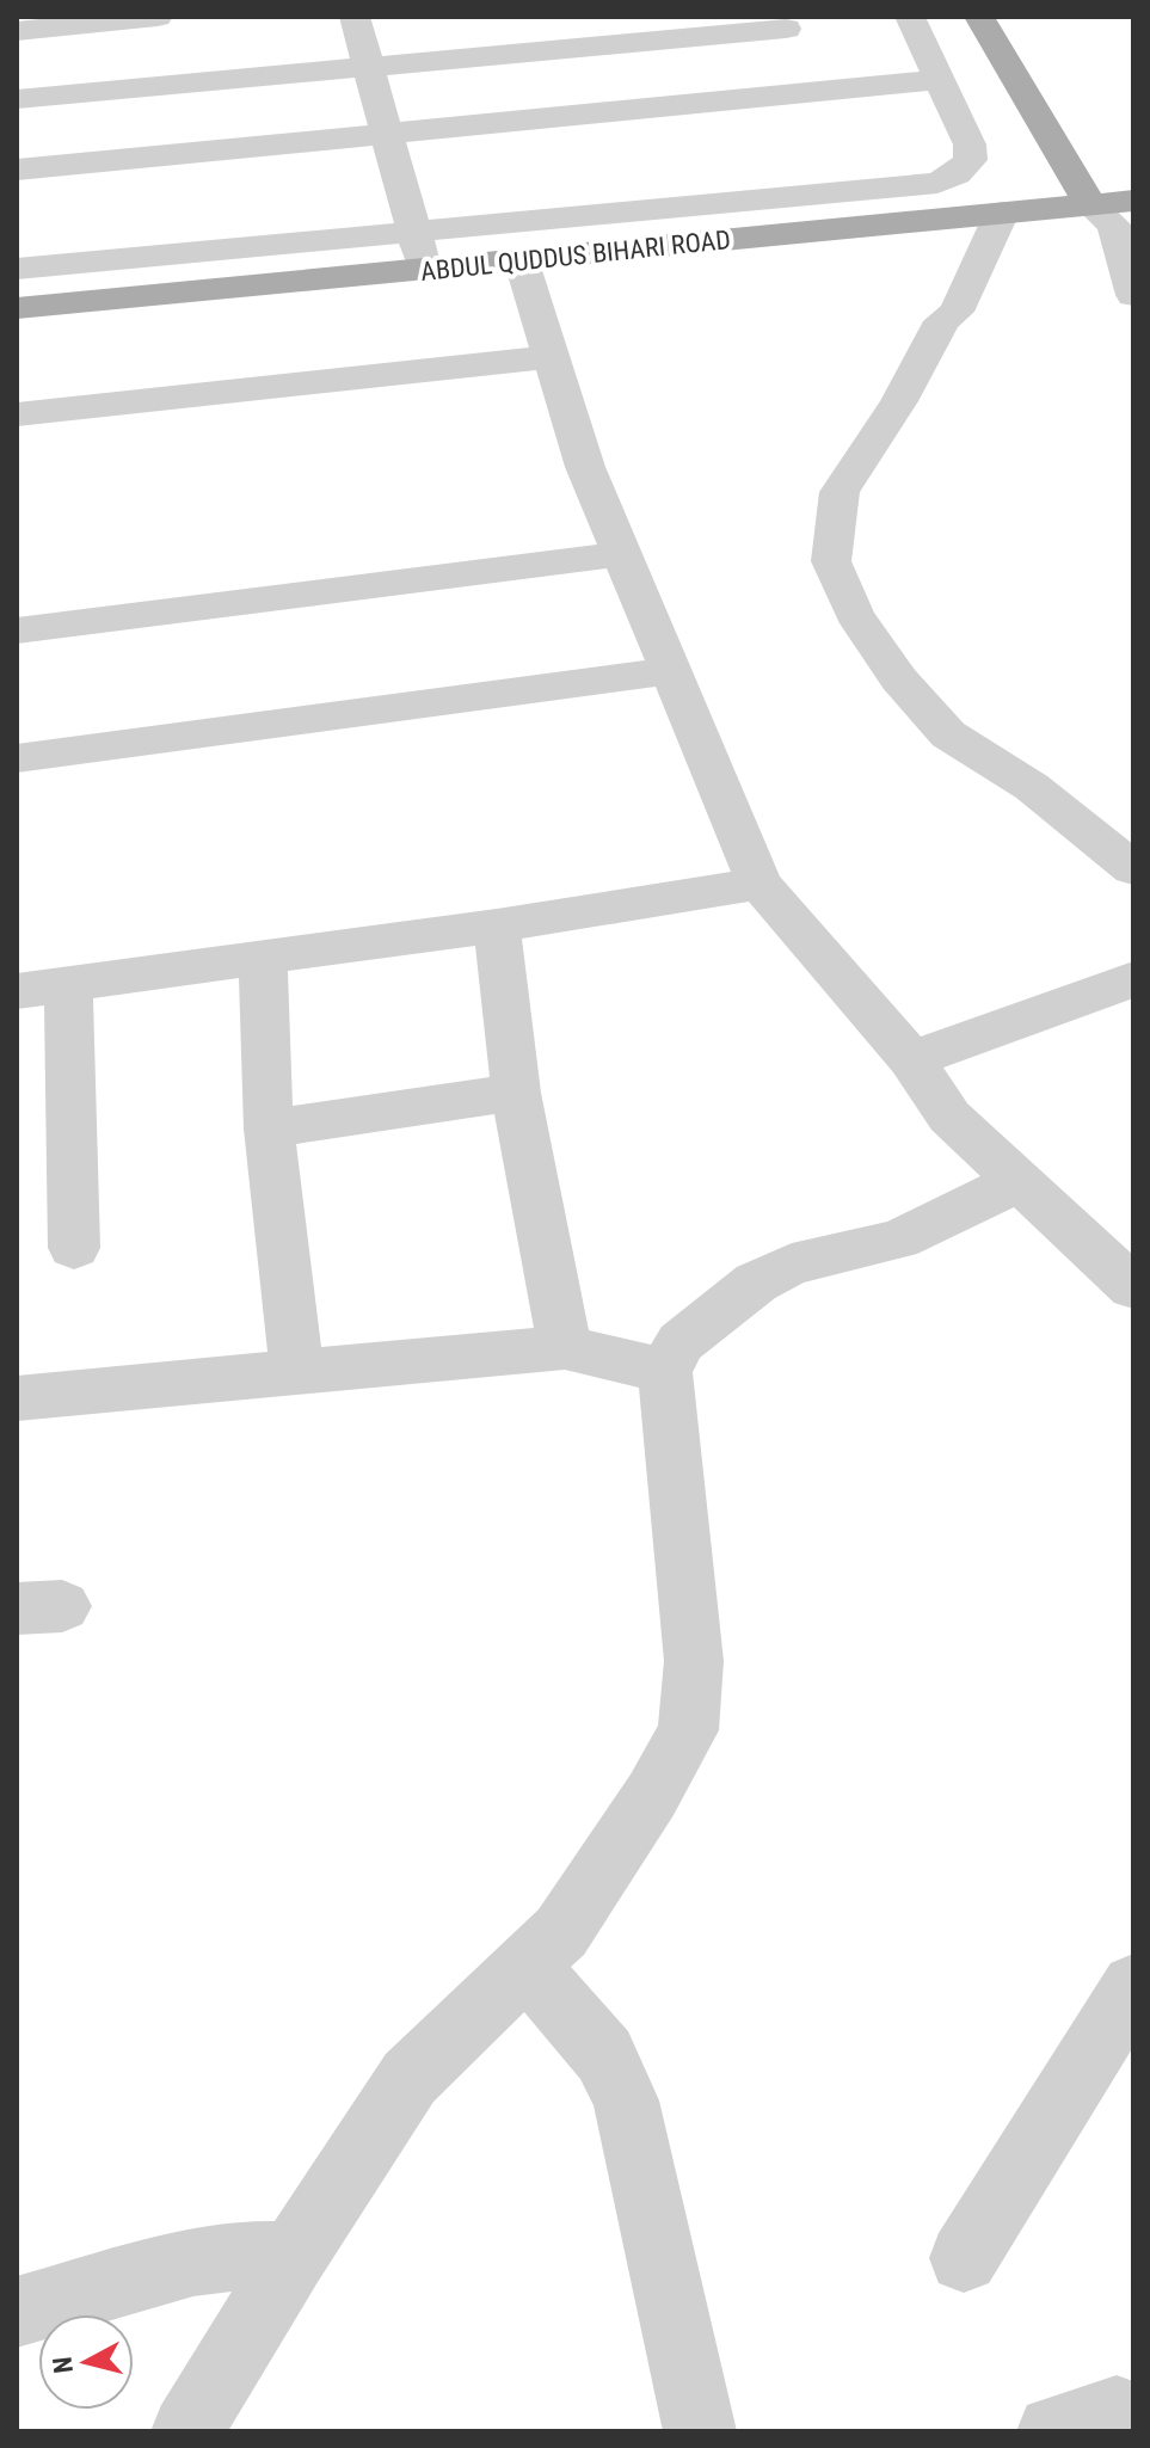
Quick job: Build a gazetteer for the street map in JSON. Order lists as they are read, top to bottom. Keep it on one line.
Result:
{"streets":{"main road":["ABDUL QUDDUS BIHARI ROAD"]},"north":"left"}
